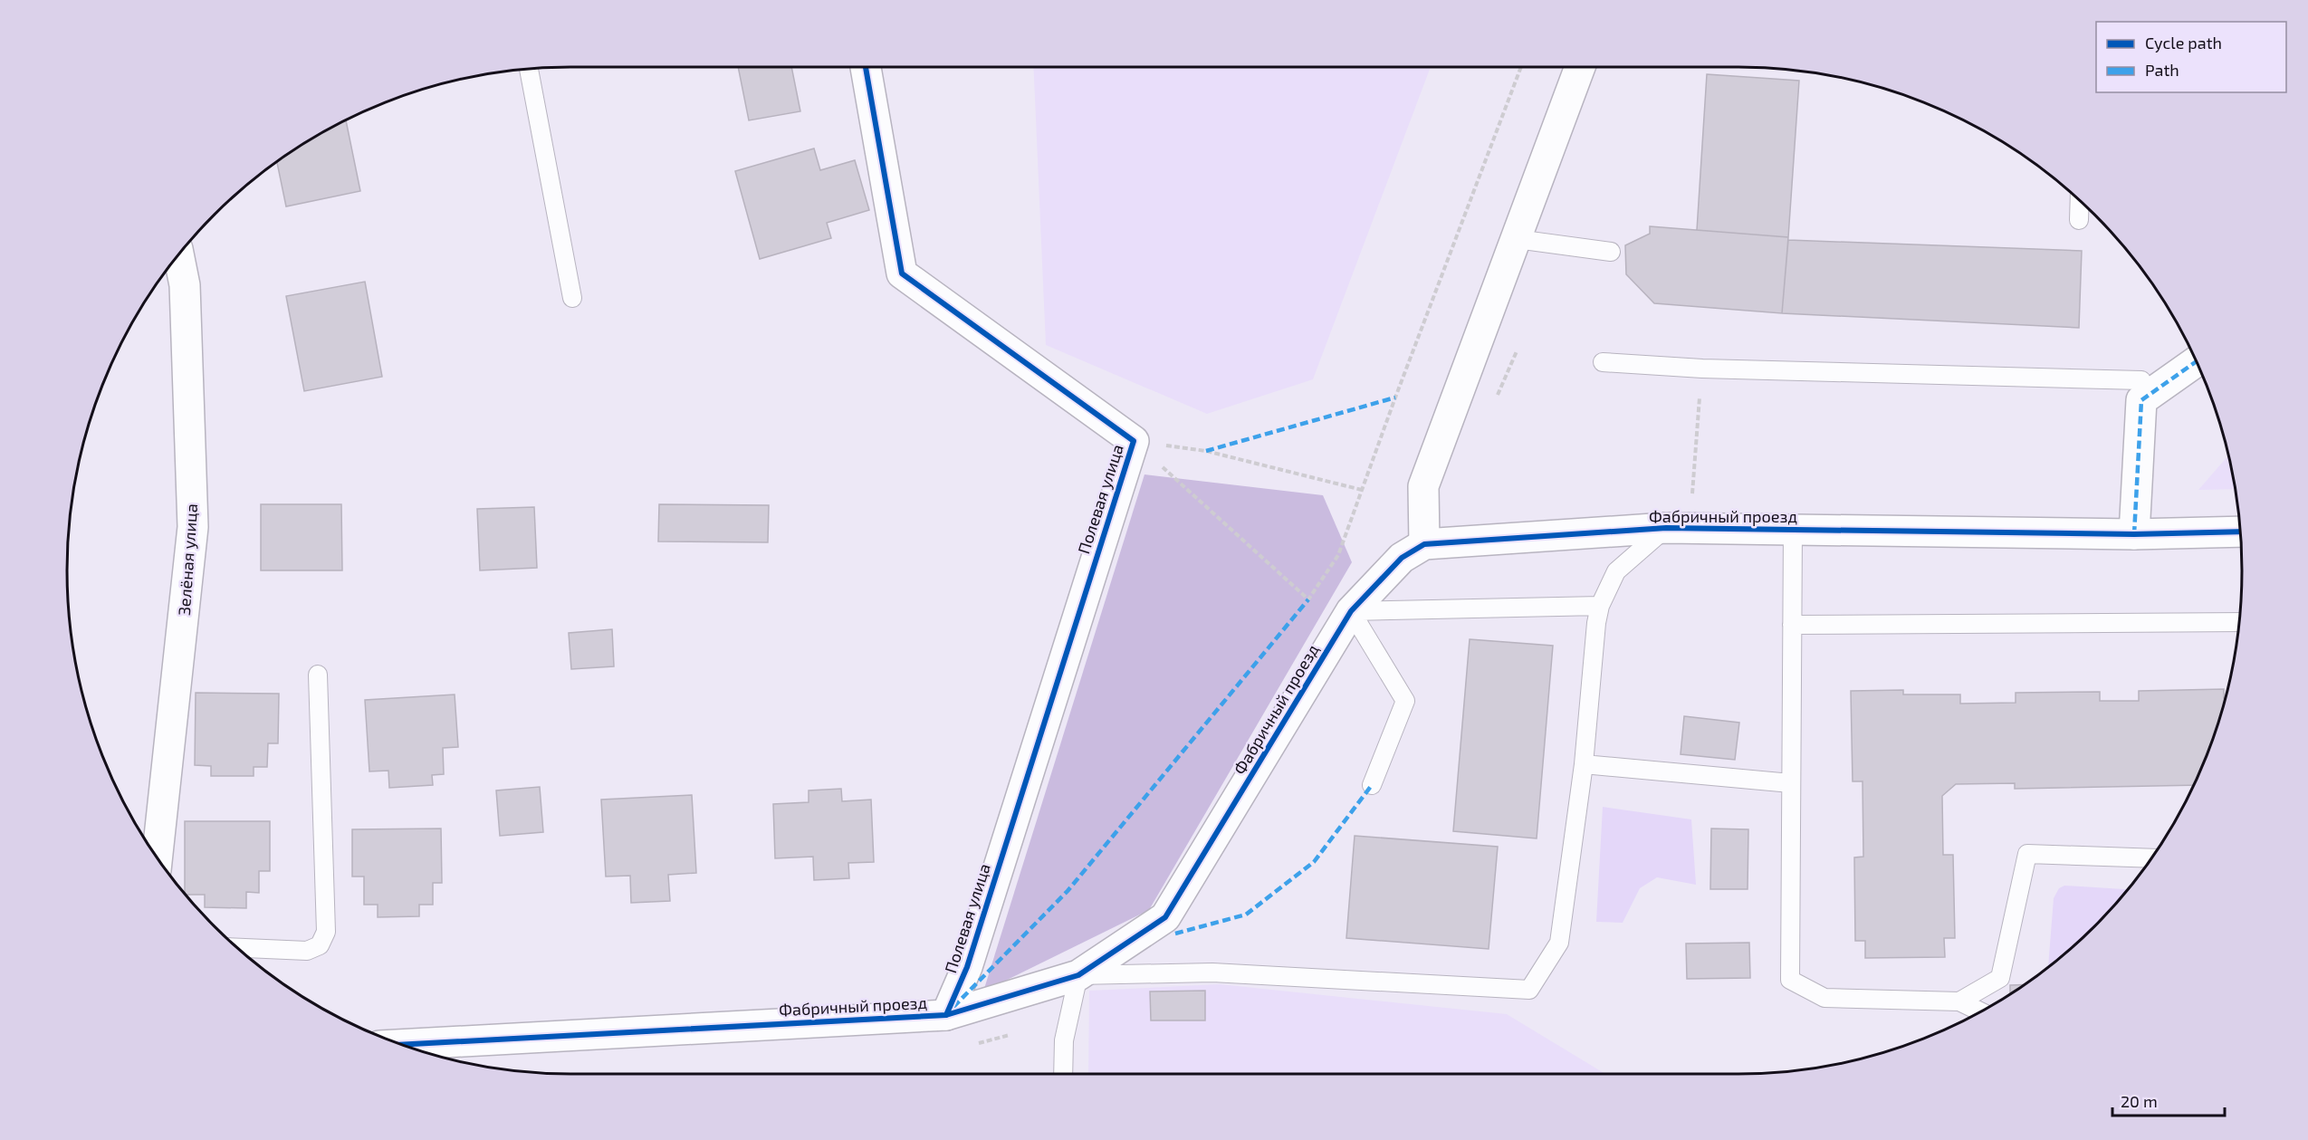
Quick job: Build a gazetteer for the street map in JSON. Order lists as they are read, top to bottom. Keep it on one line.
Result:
{"streets":{"street":["Полевая улица","Фабричный проезд","Зелёная улица"]},"crossings":[["Полевая улица","Фабричный проезд"]],"legend":["Cycle path","Path"],"scale_bar":"20 m"}
